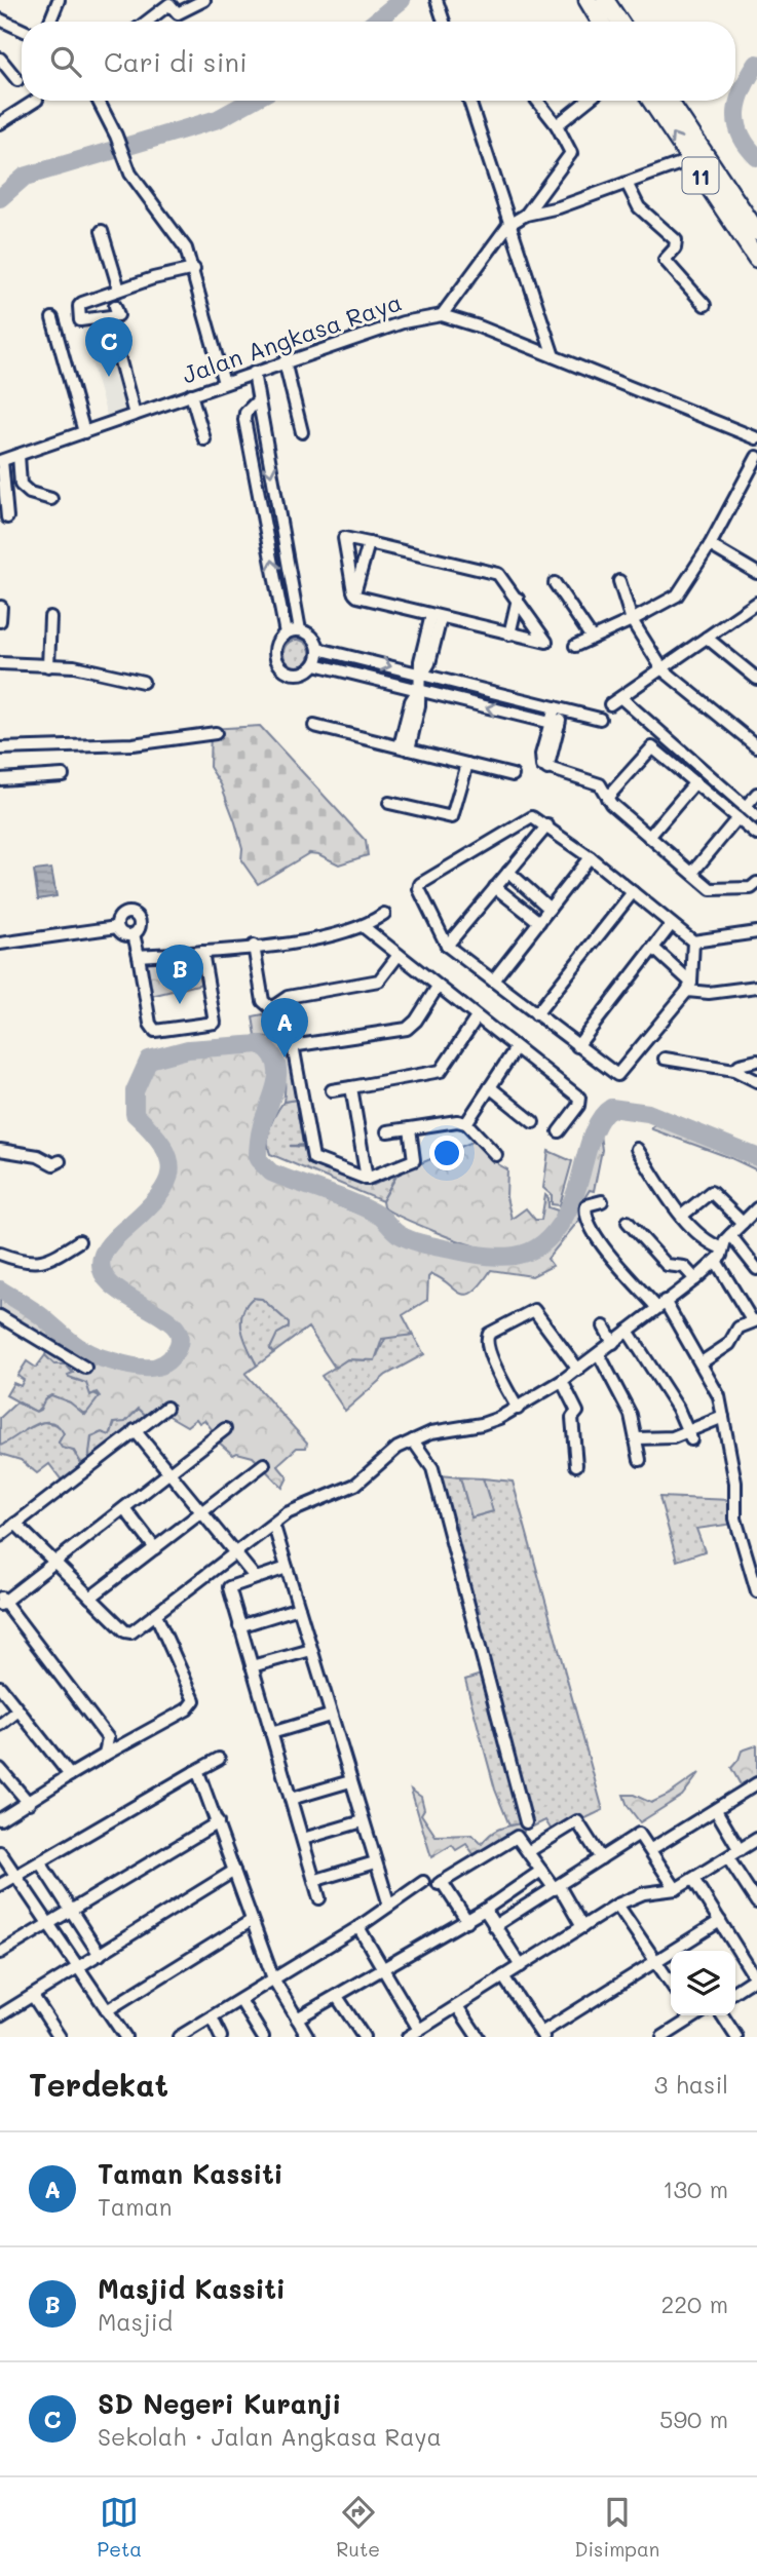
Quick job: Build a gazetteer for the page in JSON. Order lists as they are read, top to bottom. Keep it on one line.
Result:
{"streets":{"highway":["11"],"street":["Jalan Angkasa Raya"]},"page":{"search":"Cari di sini","pins":["C","B","A"],"heading":["Terdekat","3 hasil"],"list":[{"mark":"A","name":"Taman Kassiti","note":"Taman","value":"130 m"},{"mark":"B","name":"Masjid Kassiti","note":"Masjid","value":"220 m"},{"mark":"C","name":"SD Negeri Kuranji","note":"Sekolah · Jalan Angkasa Raya","value":"590 m"}],"nav":["Peta","Rute","Disimpan"]}}
